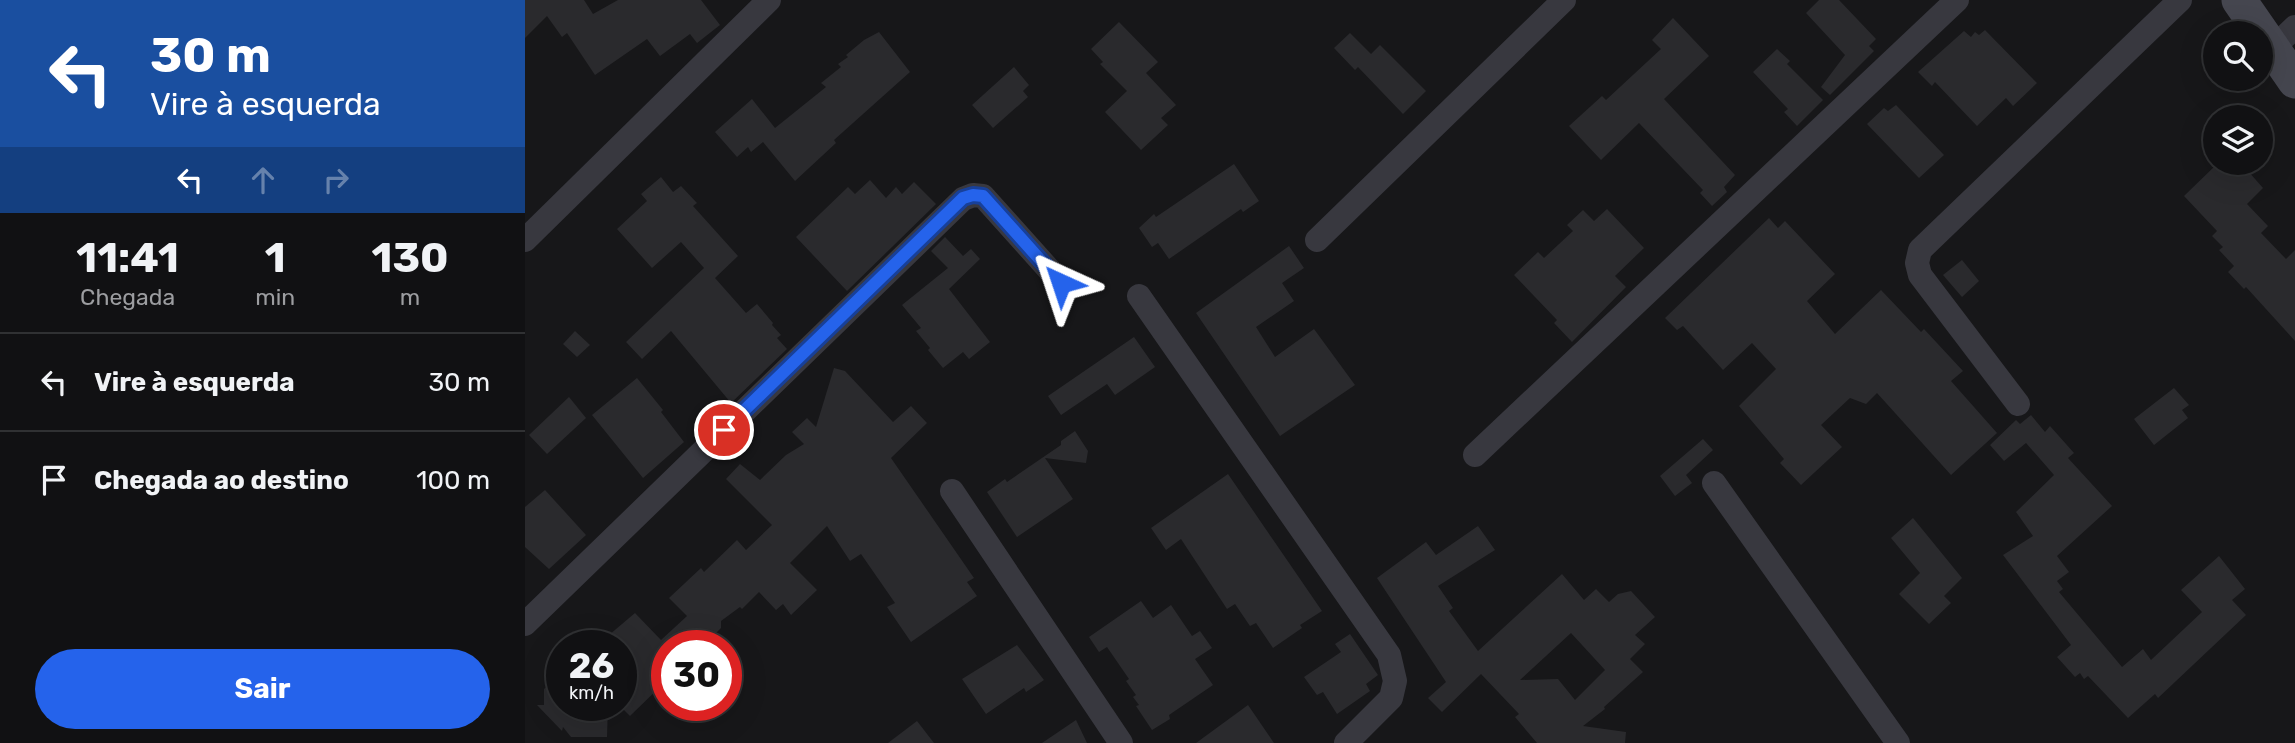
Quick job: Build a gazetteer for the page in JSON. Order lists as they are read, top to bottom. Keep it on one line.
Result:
{"page":{"turn":["30 m","Vire à esquerda"],"eta":["11:41","Chegada","1","min","130","m"],"list":[{"name":"Vire à esquerda","value":"30 m"},{"name":"Chegada ao destino","value":"100 m"}],"speed":"26 km/h","limit":"30","buttons":"Sair"}}
